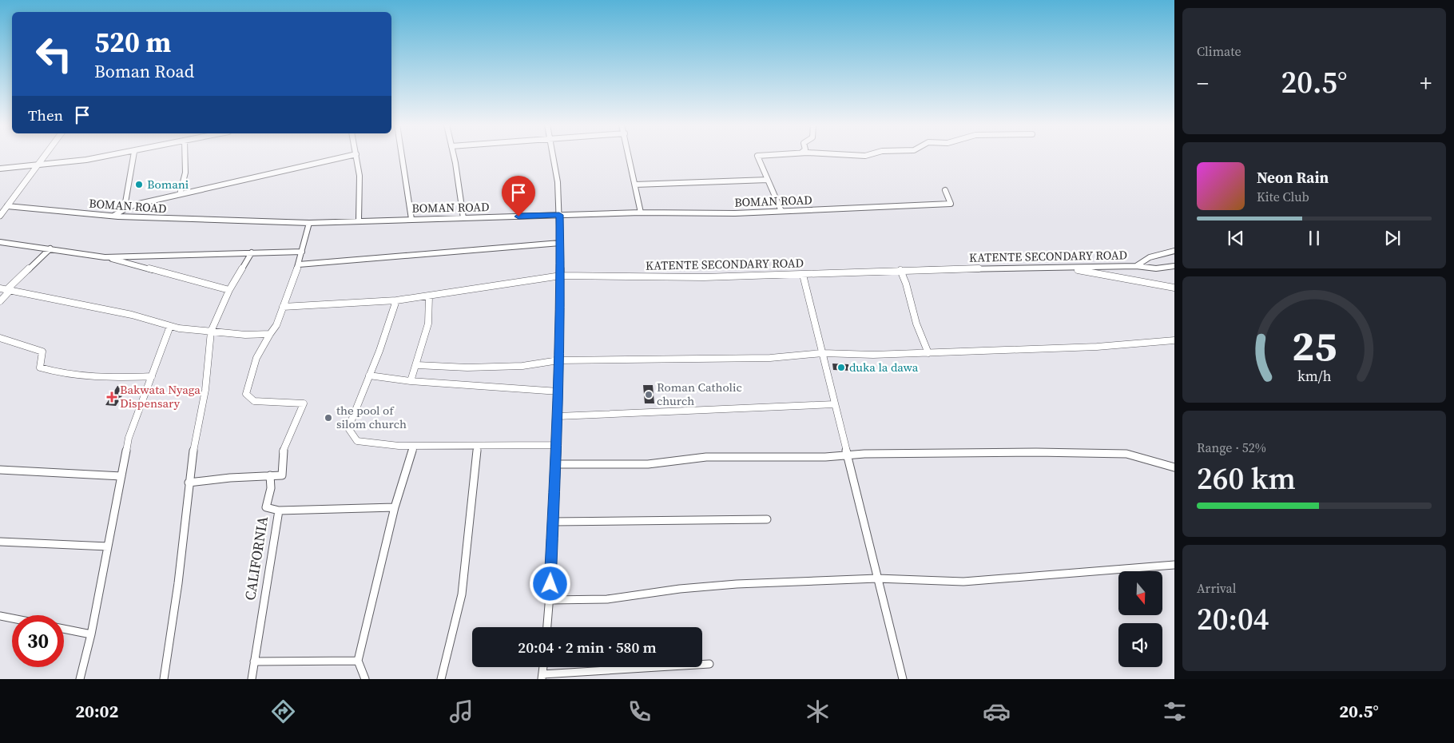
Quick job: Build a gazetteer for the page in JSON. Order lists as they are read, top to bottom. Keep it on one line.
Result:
{"streets":{"street":["BOMAN ROAD","KATENTE SECONDARY ROAD","CALIFORNIA"]},"places":{"other":["Bomani","duka la dawa","Roman Catholic church","the pool of silom church"],"health":["Bakwata Nyaga Dispensary"]},"north":"bottom","page":{"tile":["Climate",["Range · 52%","260 km"],["Arrival","20:04"]],"turn":["520 m","Boman Road"],"heat":["−","20.5°","+"],"then":"Then","song":["Neon Rain","Kite Club"],"limit":"30","trip":"20:04 · 2 min · 580 m","tabs":["20:02","20.5°"],"gauge":["25","km/h"]}}
